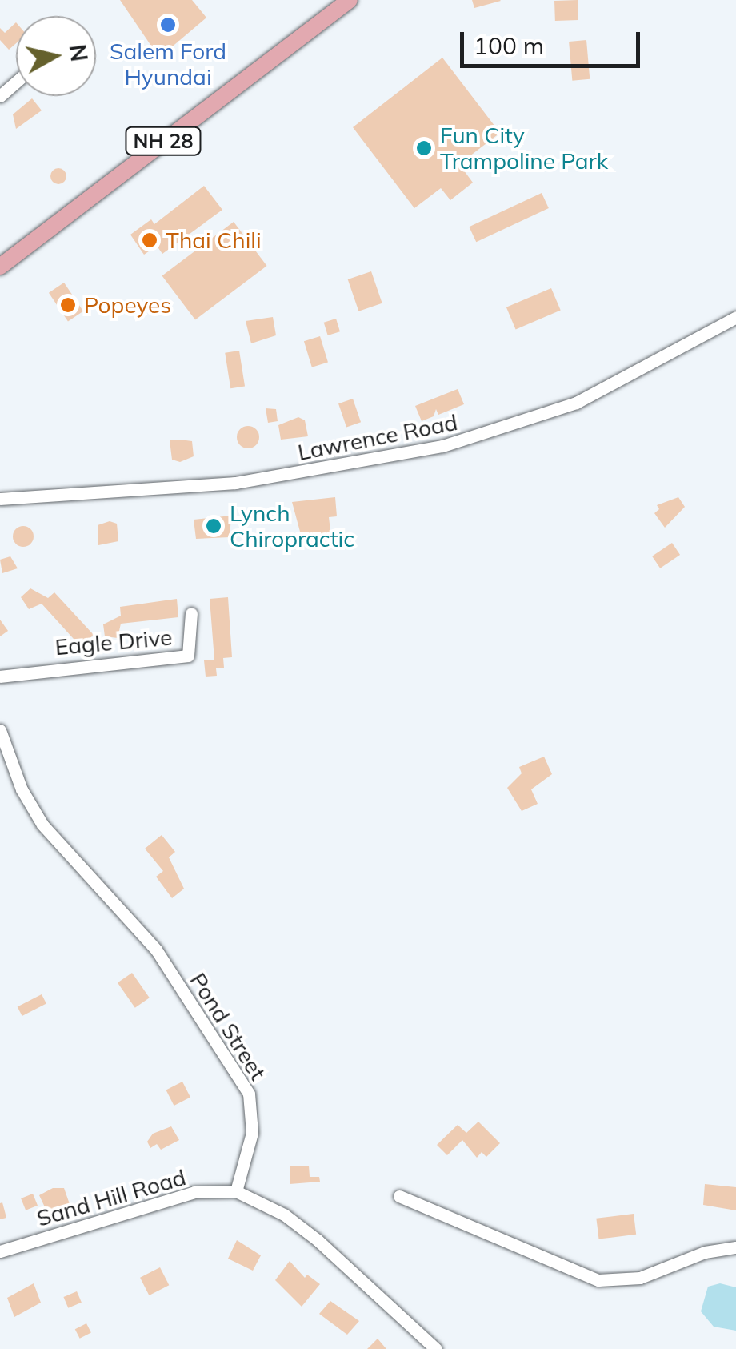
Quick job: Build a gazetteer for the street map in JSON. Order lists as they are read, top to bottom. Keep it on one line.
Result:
{"streets":{"main road":["NH 28"],"street":["Lawrence Road","Eagle Drive","Pond Street","Sand Hill Road"]},"crossings":[["Pond Street","Sand Hill Road"]],"places":["Salem Ford Hyundai","Fun City Trampoline Park","Thai Chili","Popeyes","Lynch Chiropractic"],"scale_bar":"100 m","north":"right"}
